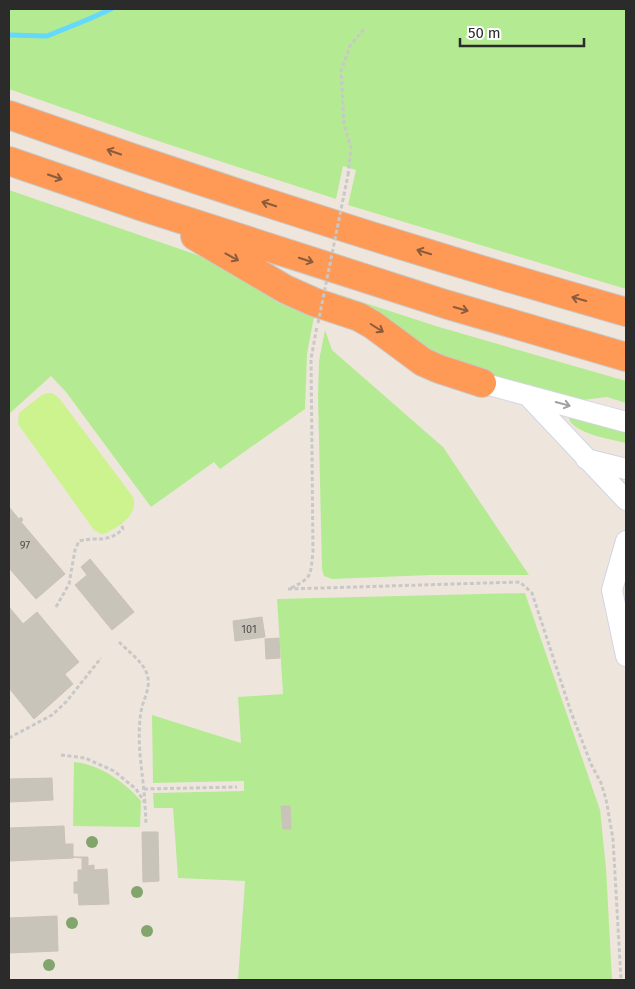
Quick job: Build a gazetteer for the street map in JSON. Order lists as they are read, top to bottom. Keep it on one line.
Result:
{"house_numbers":["97","101"],"scale_bar":"50 m"}
